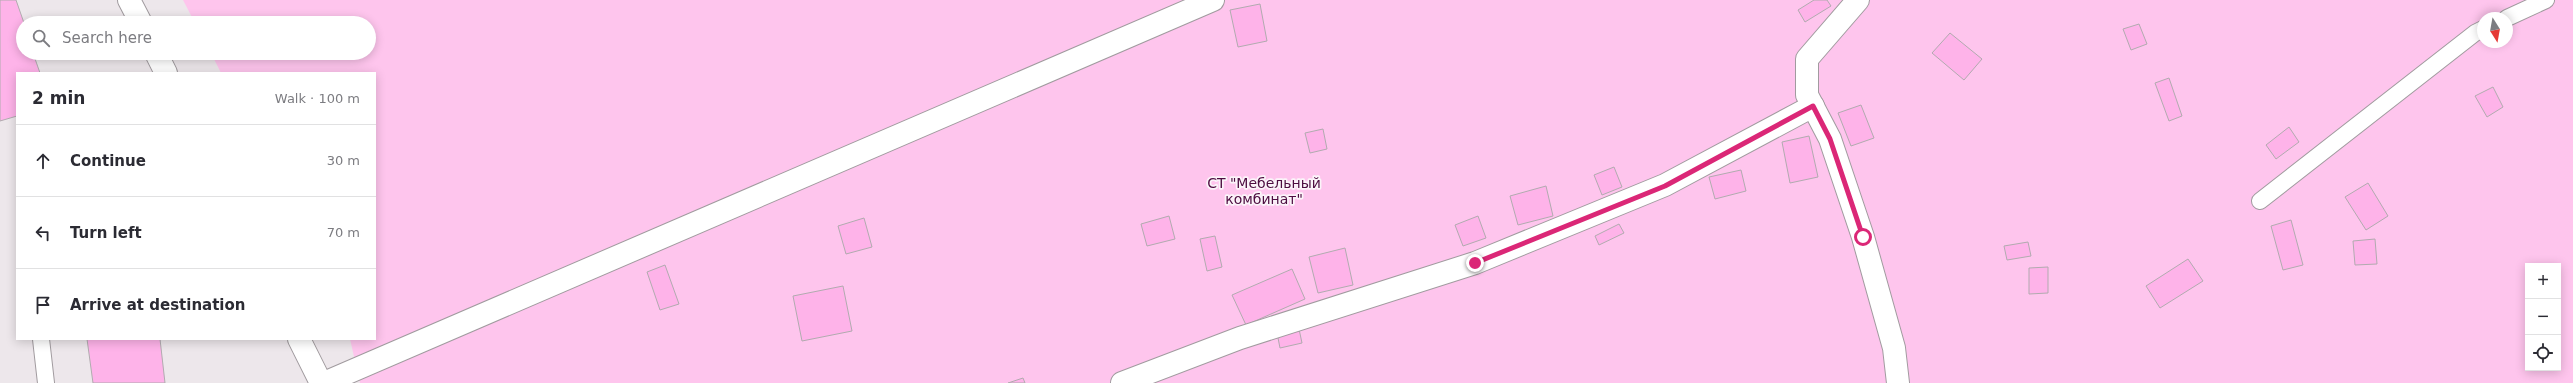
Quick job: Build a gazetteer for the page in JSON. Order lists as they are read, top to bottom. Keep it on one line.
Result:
{"parks":["СТ \"Мебельный комбинат\""],"north":"bottom","page":{"search":"Search here","heading":["2 min","Walk · 100 m"],"list":[["Continue","30 m"],["Turn left","70 m"],"Arrive at destination"],"map_buttons":["+","−"]}}
